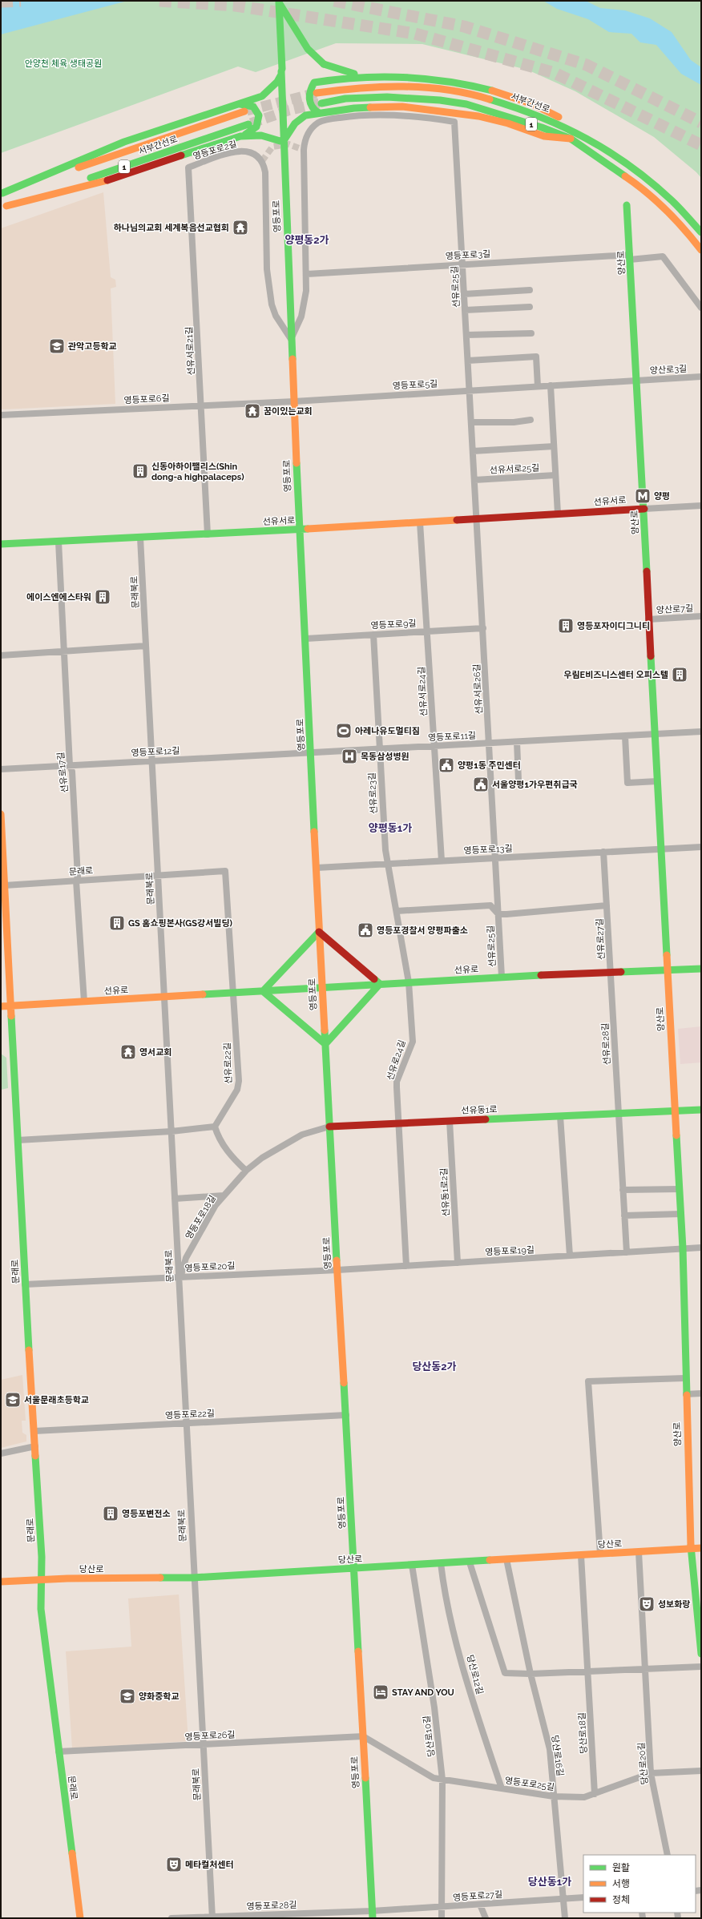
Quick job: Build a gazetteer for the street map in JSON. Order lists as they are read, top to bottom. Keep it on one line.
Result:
{"streets":{"main road":["서부간선로","1","영등포로","양산로","선유서로","문래로","선유로","선유동1로","당산로"],"street":["영등포로2길","영등포로3길","선유로25길","선유서로21길","양산로3길","영등포로5길","영등포로6길","선유서로25길","문래북로","양산로7길","영등포로9길","선유서로26길","선유서로24길","영등포로11길","영등포로12길","선유로17길","선유로23길","영등포로13길","선유로27길","선유로28길","선유로24길","선유로22길","선유동1로2길","영등포로18길","영등포로19길","영등포로20길","영등포로22길","당산로12길","당산로18길","영등포로26길","당산로10길","당산로16길","당산로20길","영등포로25길","영등포로27길","영등포로28길"]},"crossings":[["영등포로2길","영등포로"],["영등포로2길","선유서로21길"],["영등포로","영등포로5길"],["영등포로","영등포로6길"],["영등포로","선유서로"],["영등포로","영등포로9길"],["영등포로","영등포로11길"],["영등포로","영등포로12길"],["영등포로","영등포로13길"],["영등포로","선유로"],["영등포로","선유동1로"],["영등포로","영등포로18길"],["영등포로","영등포로19길"],["영등포로","영등포로20길"],["영등포로","영등포로22길"],["영등포로","당산로"],["영등포로","영등포로26길"],["영등포로","영등포로25길"],["영등포로","영등포로27길"],["영등포로","영등포로28길"],["영등포로3길","양산로"],["영등포로3길","선유로25길"],["양산로","양산로3길"],["양산로","영등포로5길"],["양산로","선유서로"],["양산로","양산로7길"],["양산로","영등포로11길"],["양산로","영등포로13길"],["양산로","선유로"],["양산로","선유동1로"],["양산로","영등포로19길"],["양산로","당산로"],["선유로25길","영등포로5길"],["선유로25길","선유서로25길"],["선유로25길","선유서로"],["선유로25길","선유서로26길"],["선유로25길","영등포로13길"],["선유로25길","선유로27길"],["선유로25길","선유로"],["선유서로21길","영등포로6길"],["선유서로21길","선유서로"],["양산로3길","영등포로5길"],["영등포로5길","영등포로6길"],["선유서로","문래북로"],["선유서로","선유서로26길"],["선유서로","선유서로24길"],["선유서로","선유로17길"],["문래북로","영등포로12길"],["문래북로","문래로"],["문래북로","선유로"],["문래북로","영등포로18길"],["문래북로","영등포로20길"],["문래북로","영등포로22길"],["문래북로","당산로"],["문래북로","영등포로26길"],["문래북로","영등포로28길"],["영등포로9길","선유서로26길"],["영등포로9길","선유서로24길"],["영등포로9길","선유로23길"],["선유서로26길","영등포로11길"],["선유서로26길","영등포로13길"],["선유서로24길","영등포로11길"],["선유서로24길","영등포로13길"],["영등포로11길","영등포로12길"],["영등포로11길","선유로23길"],["영등포로12길","선유로17길"],["선유로17길","문래로"],["선유로17길","선유로"],["선유로23길","영등포로13길"],["선유로23길","선유로"],["선유로23길","선유로24길"],["영등포로13길","선유로27길"],["문래로","선유로"],["문래로","영등포로20길"],["문래로","영등포로22길"],["문래로","당산로"],["문래로","영등포로26길"],["선유로27길","선유로"],["선유로27길","선유로28길"],["선유로","선유로28길"],["선유로","선유로24길"],["선유로","선유로22길"],["선유로28길","선유동1로"],["선유로24길","선유동1로"],["선유동1로","선유동1로2길"],["선유동1로","영등포로18길"],["선유동1로2길","영등포로19길"],["영등포로18길","영등포로20길"],["영등포로19길","영등포로20길"],["당산로","당산로12길"],["당산로","당산로18길"],["당산로","당산로10길"],["당산로","당산로16길"],["당산로","당산로20길"],["당산로12길","영등포로25길"],["당산로18길","영등포로25길"],["영등포로26길","영등포로25길"],["당산로10길","영등포로25길"],["당산로10길","영등포로27길"],["당산로16길","영등포로25길"],["당산로16길","영등포로27길"],["당산로20길","영등포로25길"],["영등포로27길","영등포로28길"]],"districts":["양평동2가","양평동1가","당산동2가","당산동1가"],"parks":["안양천 체육 생태공원"],"places":{"temple":["하나님의교회 세계복음선교협회","꿈이있는교회","영서교회"],"school or university":["관악고등학교","서울문래초등학교","양화중학교"],"building":["신동아하이팰리스(Shin dong-a highpalaceps)","에이스엔에스타워","영등포자이디그니티","우림E비즈니스센터 오피스텔","GS 홈쇼핑본사(GS강서빌딩)","영등포변전소"],"metro station":["양평"],"sports":["아레나유도멀티짐"],"hospital":["목동삼성병원"],"public building":["양평1동 주민센터","서울양평1가우편취급국","영등포경찰서 양평파출소"],"theatre":["성보화랑","메타컬처센터"],"hotel":["STAY AND YOU"]},"legend":["원활","서행","정체"]}
